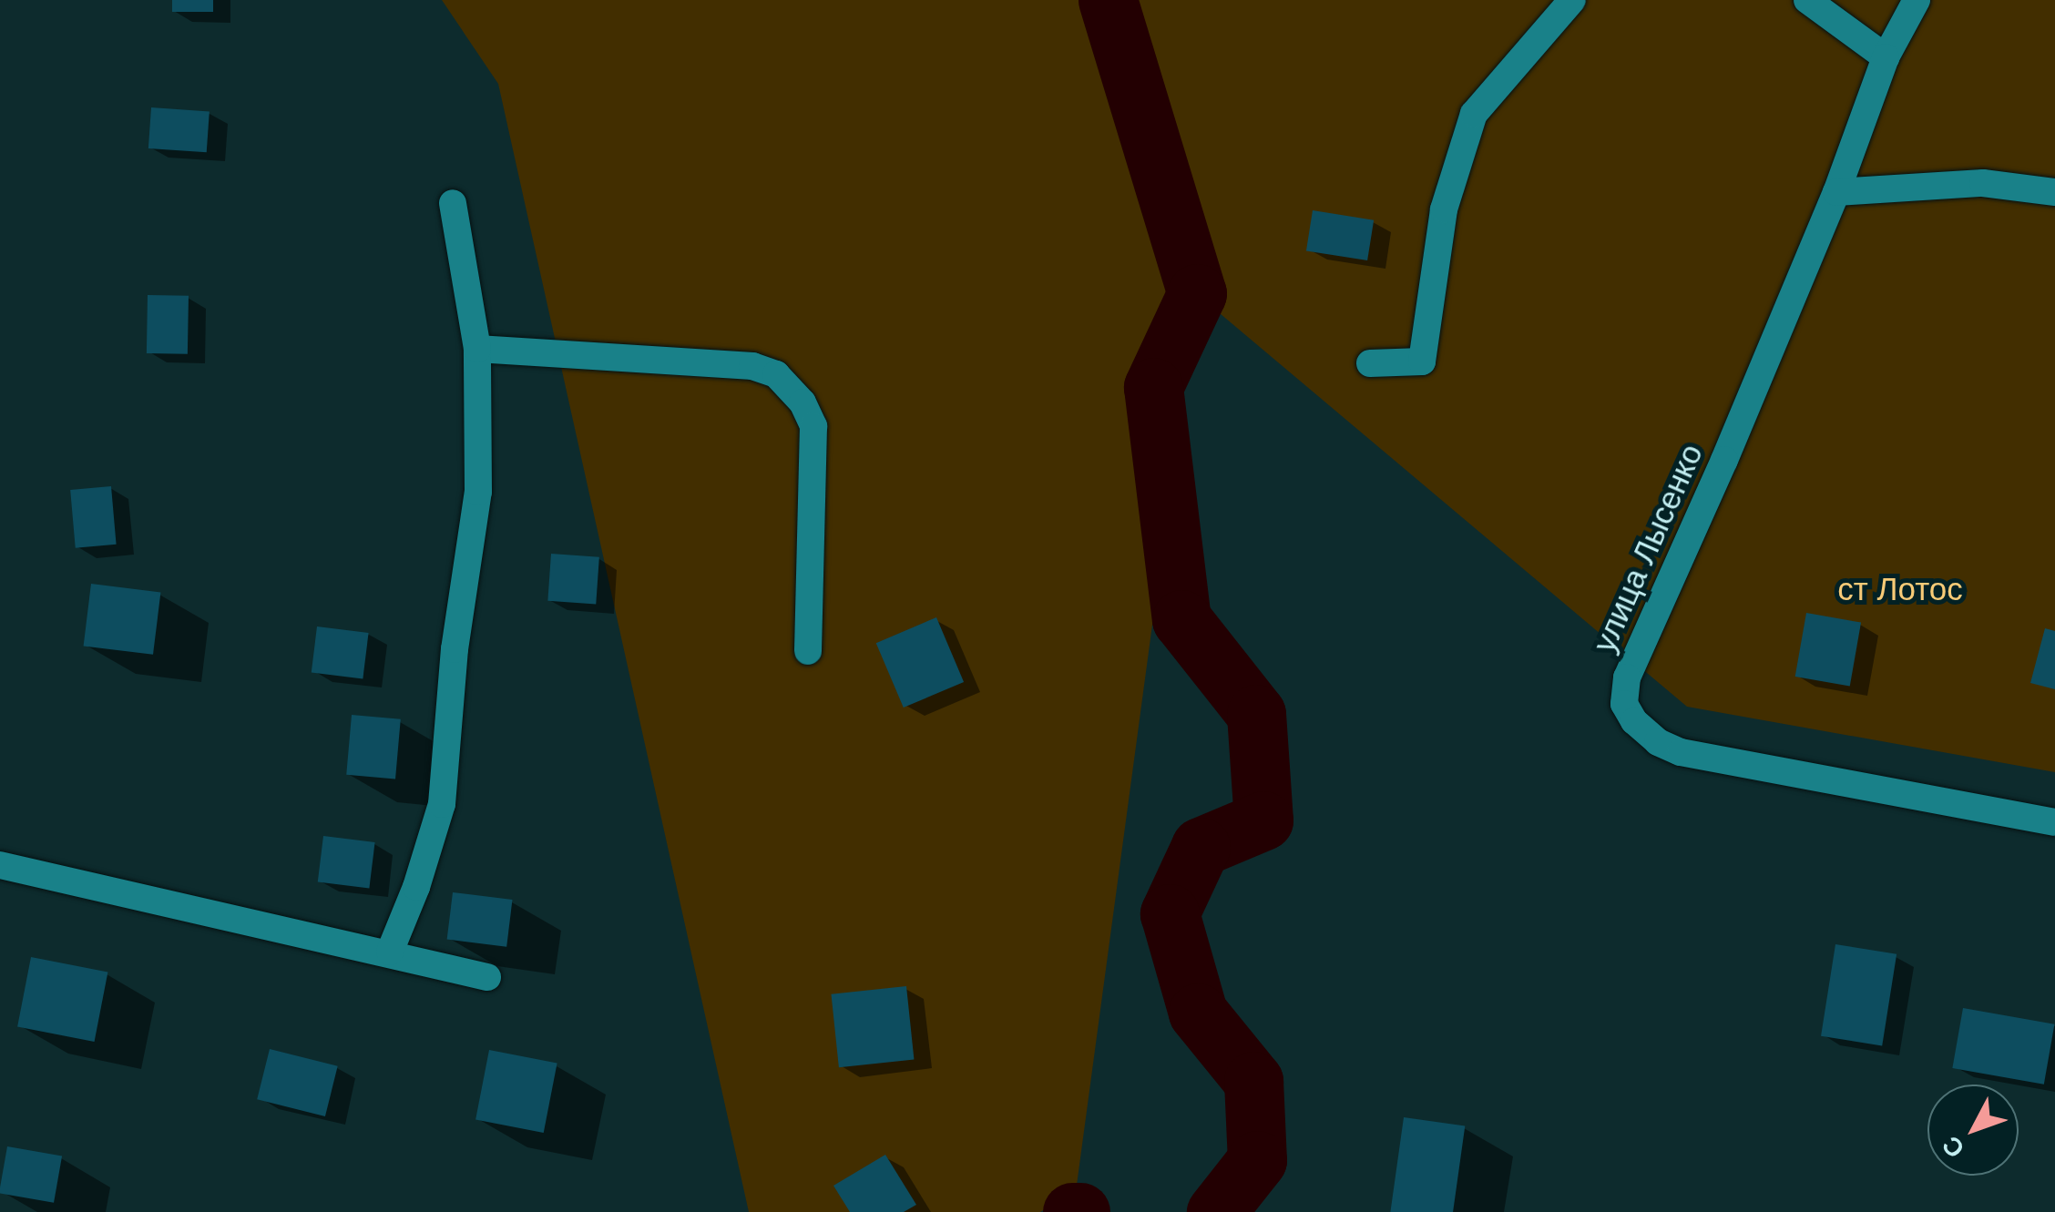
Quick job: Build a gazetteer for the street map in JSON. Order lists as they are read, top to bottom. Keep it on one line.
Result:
{"streets":{"street":["улица Лысенко"]},"parks":["ст Лотос"],"north":"bottom left"}
